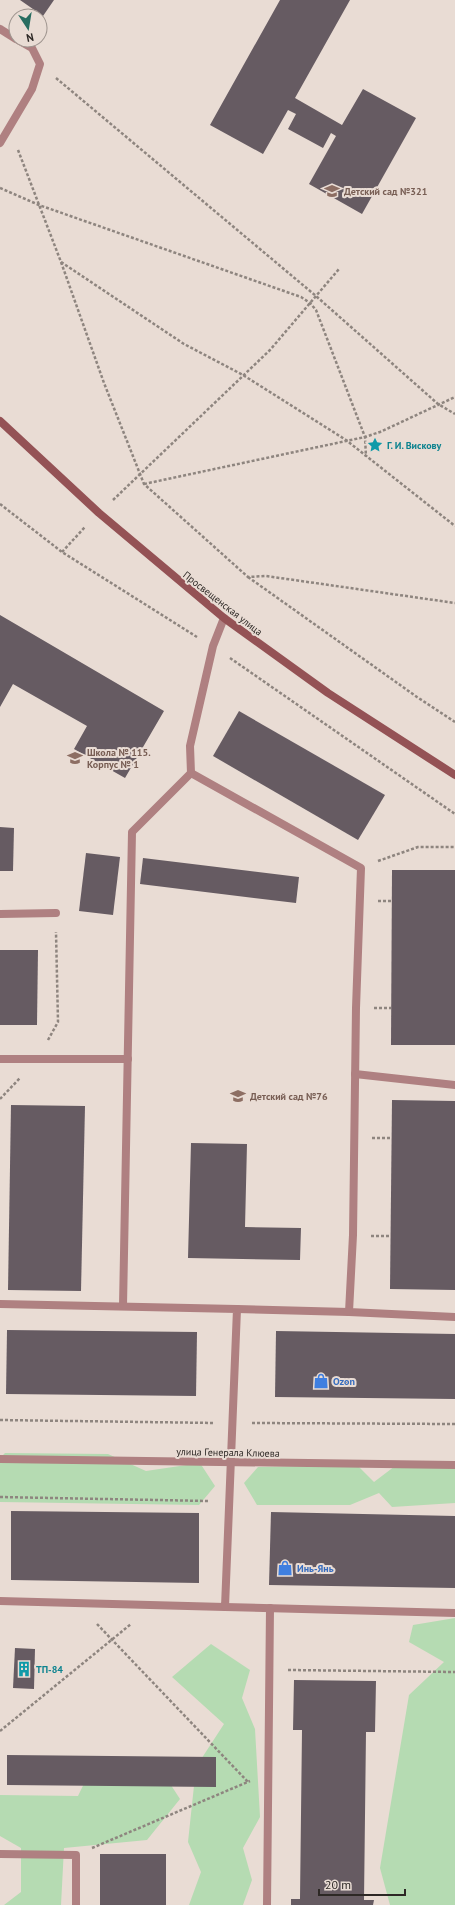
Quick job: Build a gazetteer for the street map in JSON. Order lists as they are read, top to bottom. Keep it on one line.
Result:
{"streets":{"main road":["Просвещенская улица"],"street":["улица Генерала Клюева"]},"places":{"school or university":["Детский сад №321","Школа № 115. Корпус № 1","Детский сад №76"],"place":["Г. И. Вискову"],"shop":["Ozon","Инь-Янь"],"building":["ТП-84"]},"scale_bar":"20 m","north":"bottom"}
